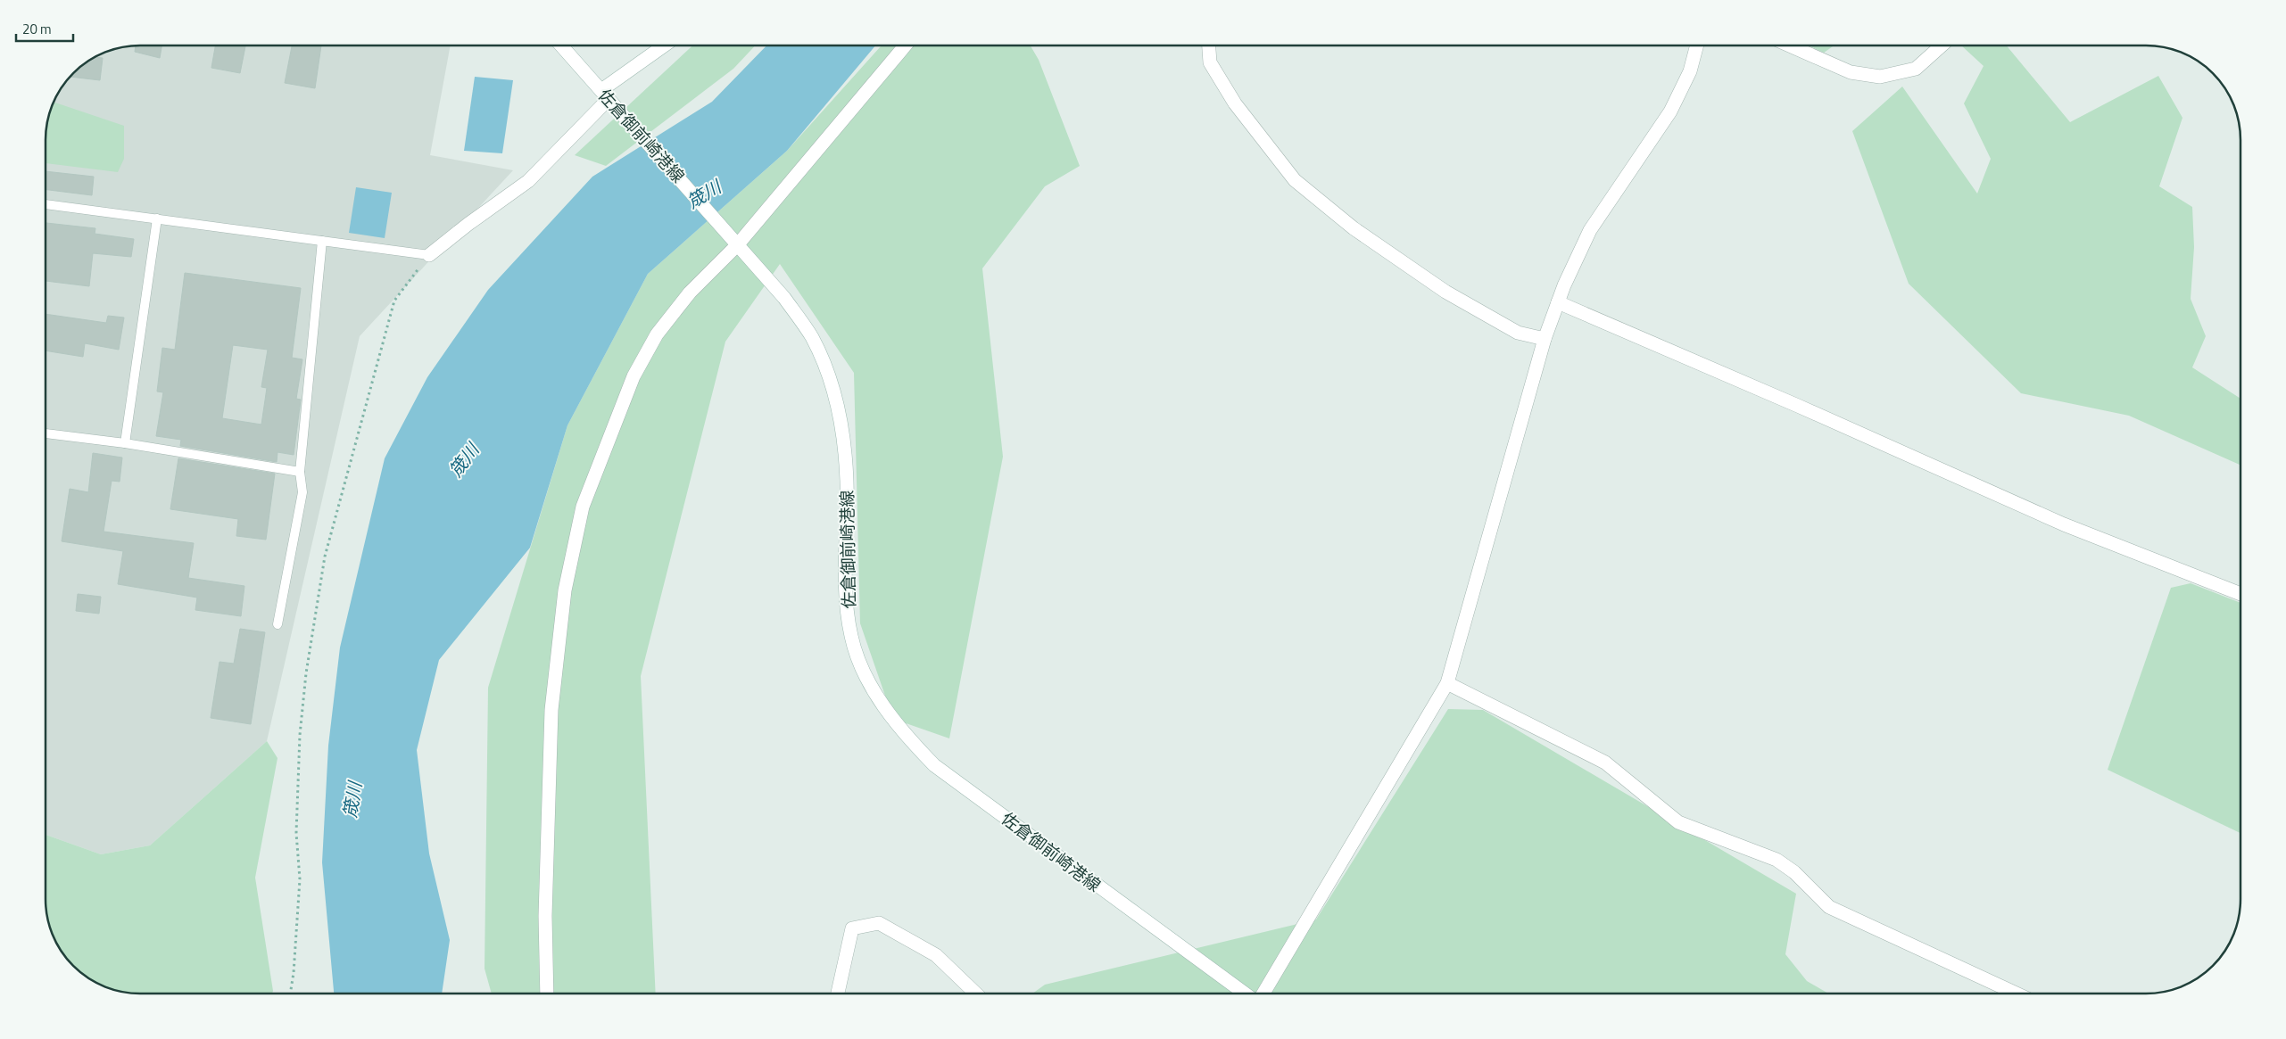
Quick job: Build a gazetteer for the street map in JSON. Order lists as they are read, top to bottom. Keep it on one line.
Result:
{"streets":{"street":["佐倉御前崎港線"]},"water":["筬川"],"scale_bar":"20 m"}
